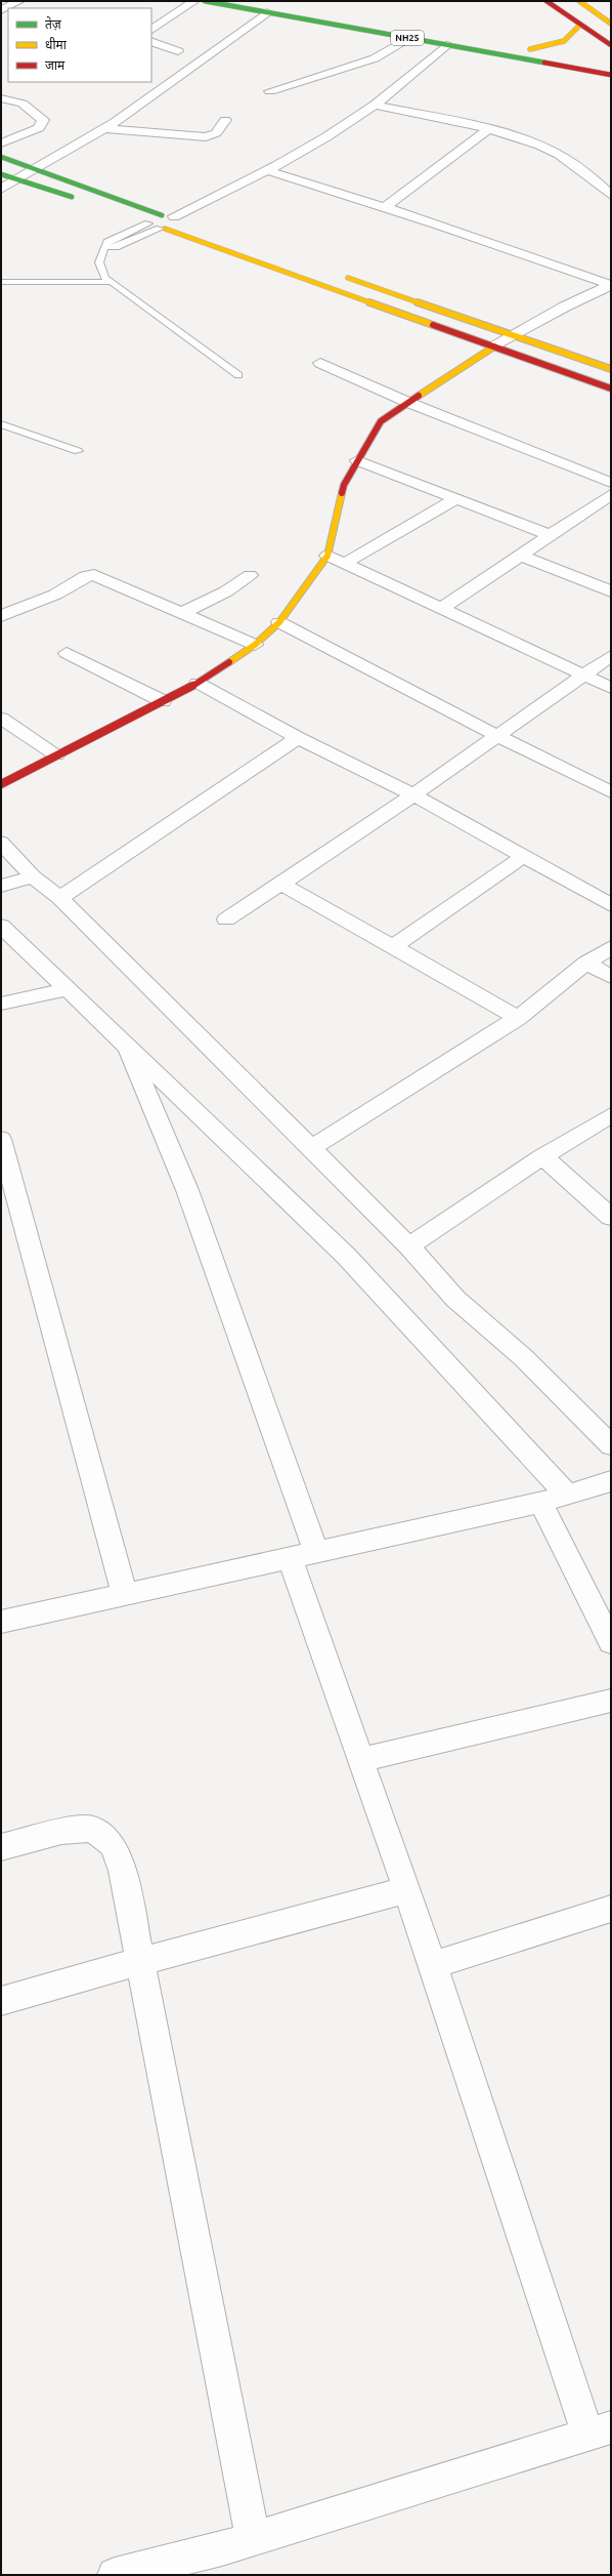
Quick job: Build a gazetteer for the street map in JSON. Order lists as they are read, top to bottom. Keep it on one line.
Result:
{"streets":{"street":["NH25"]},"legend":["तेज़","धीमा","जाम"]}
